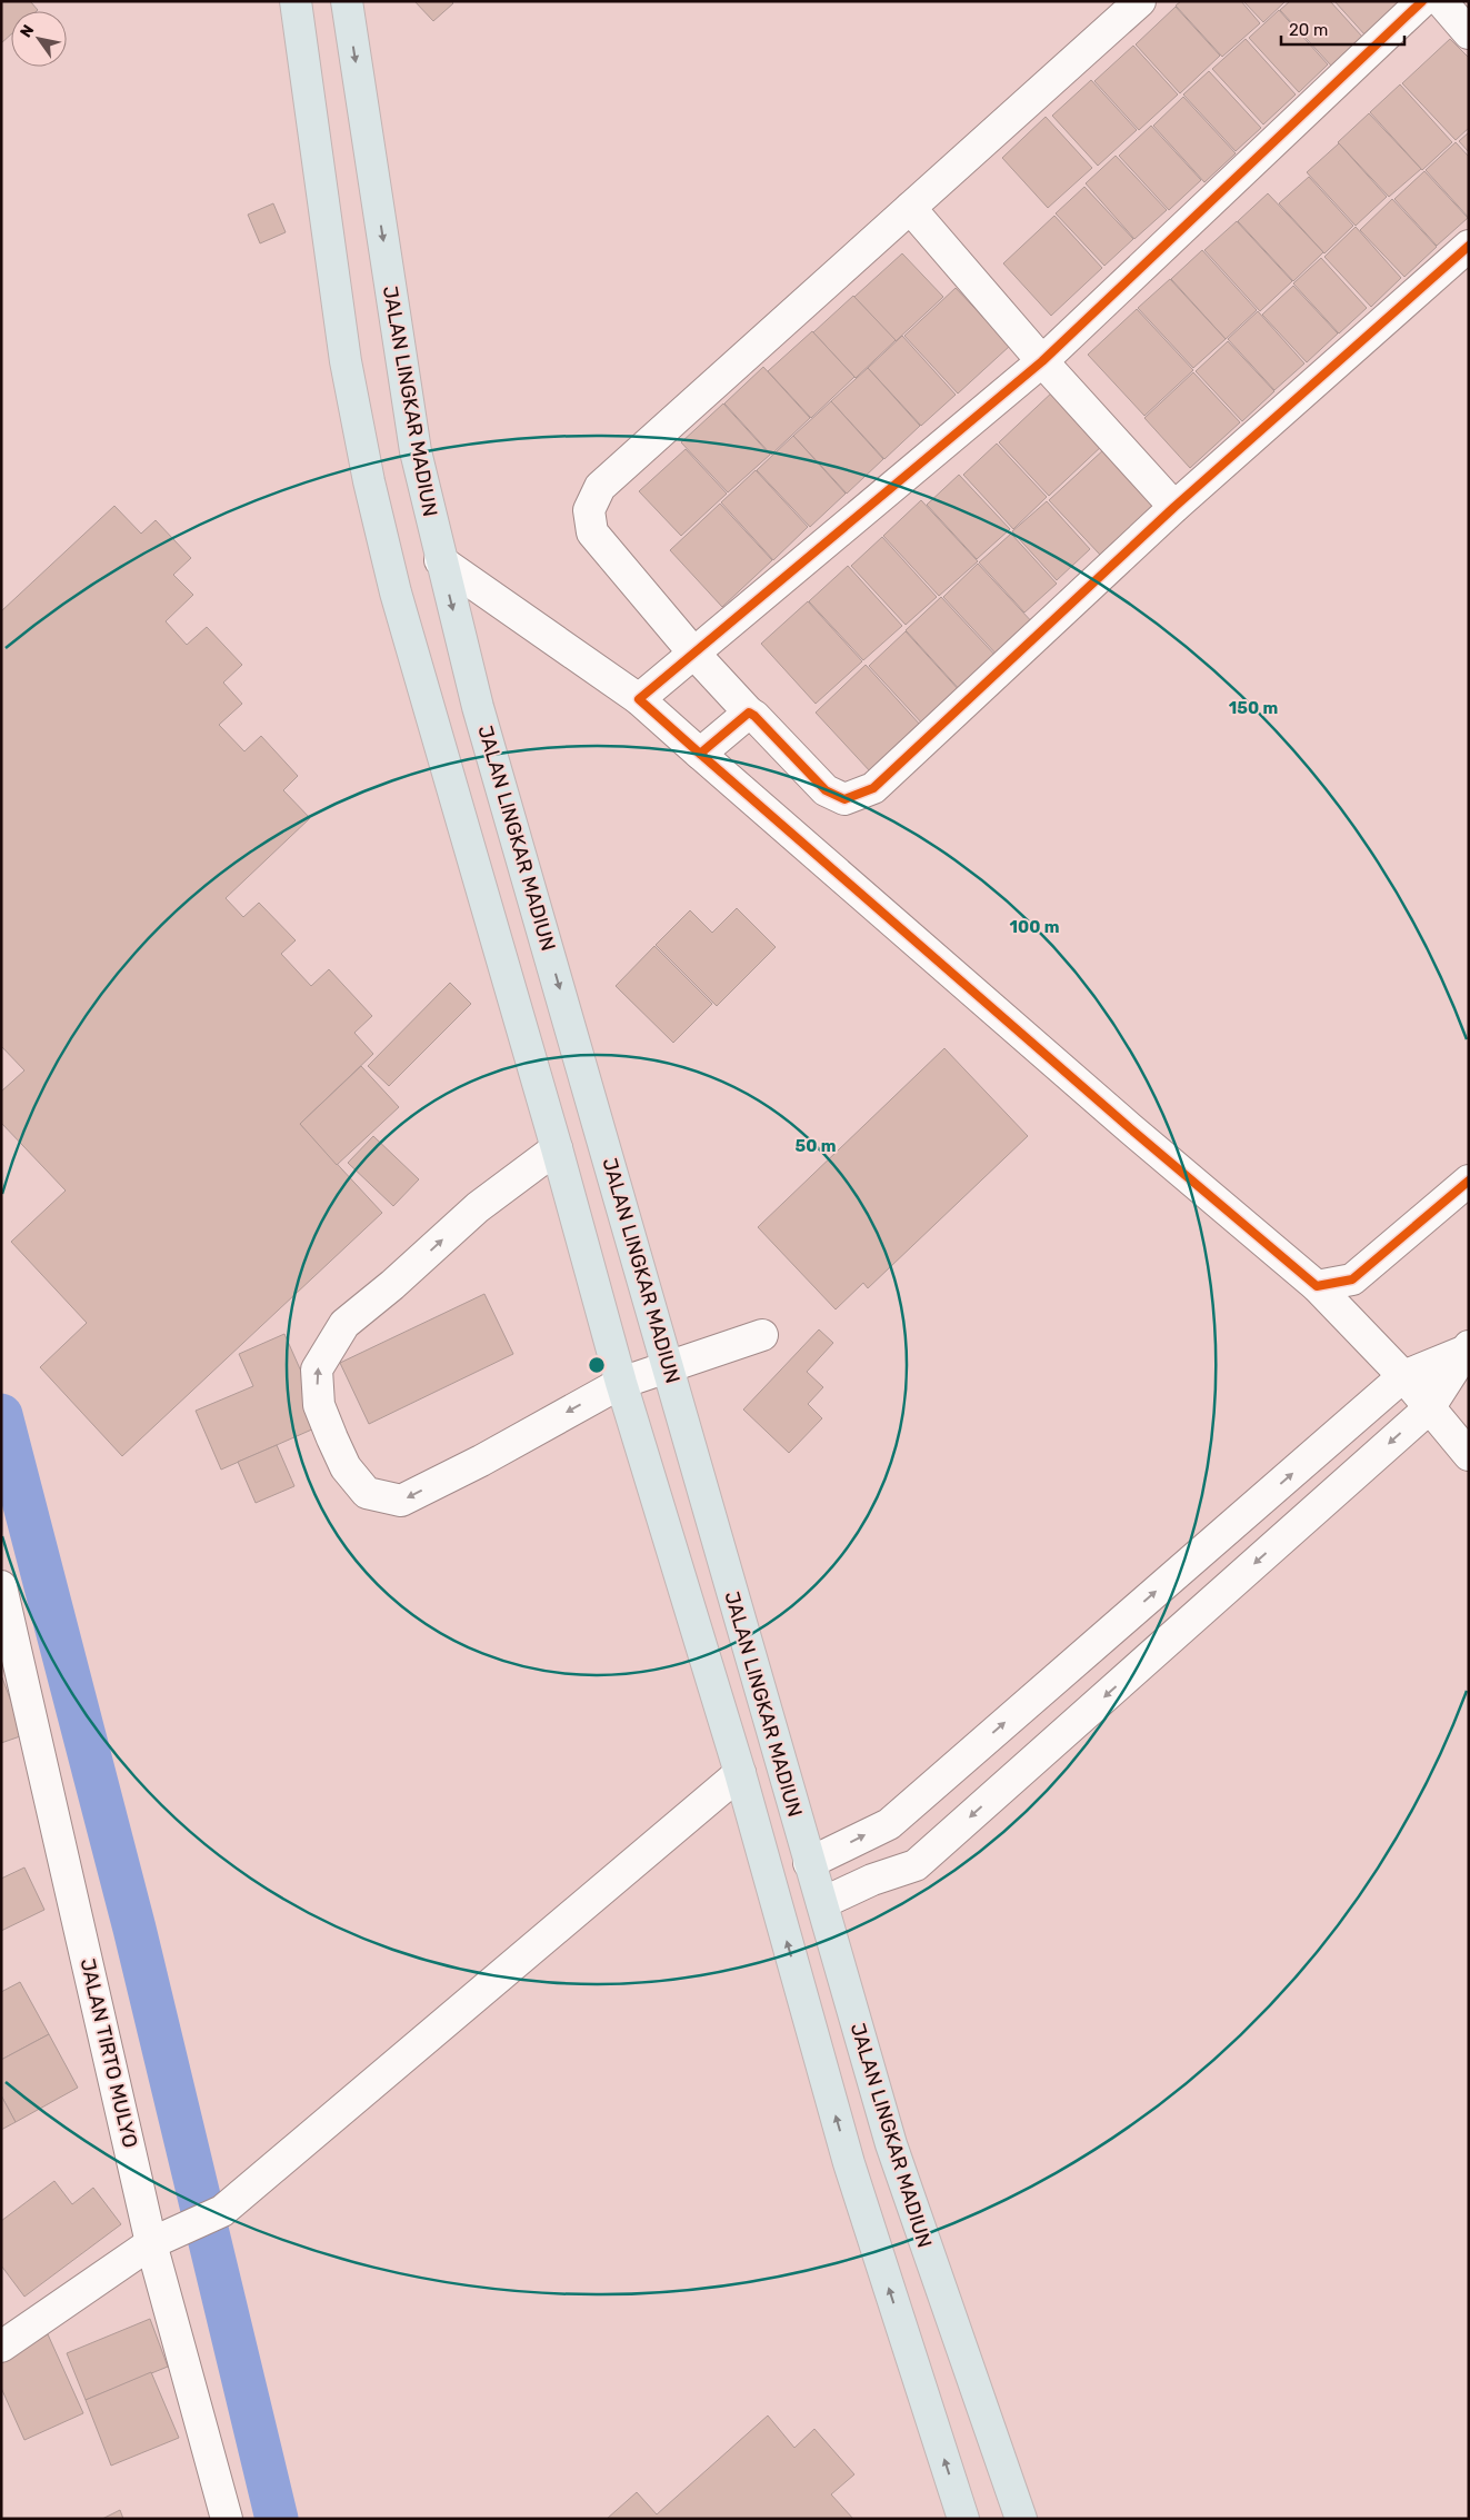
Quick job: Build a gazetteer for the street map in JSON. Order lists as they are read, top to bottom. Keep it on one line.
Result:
{"streets":{"main road":["JALAN LINGKAR MADIUN"],"street":["JALAN TIRTO MULYO"]},"scale_bar":"20 m","north":"top left","rings":["150 m","100 m","50 m"]}
